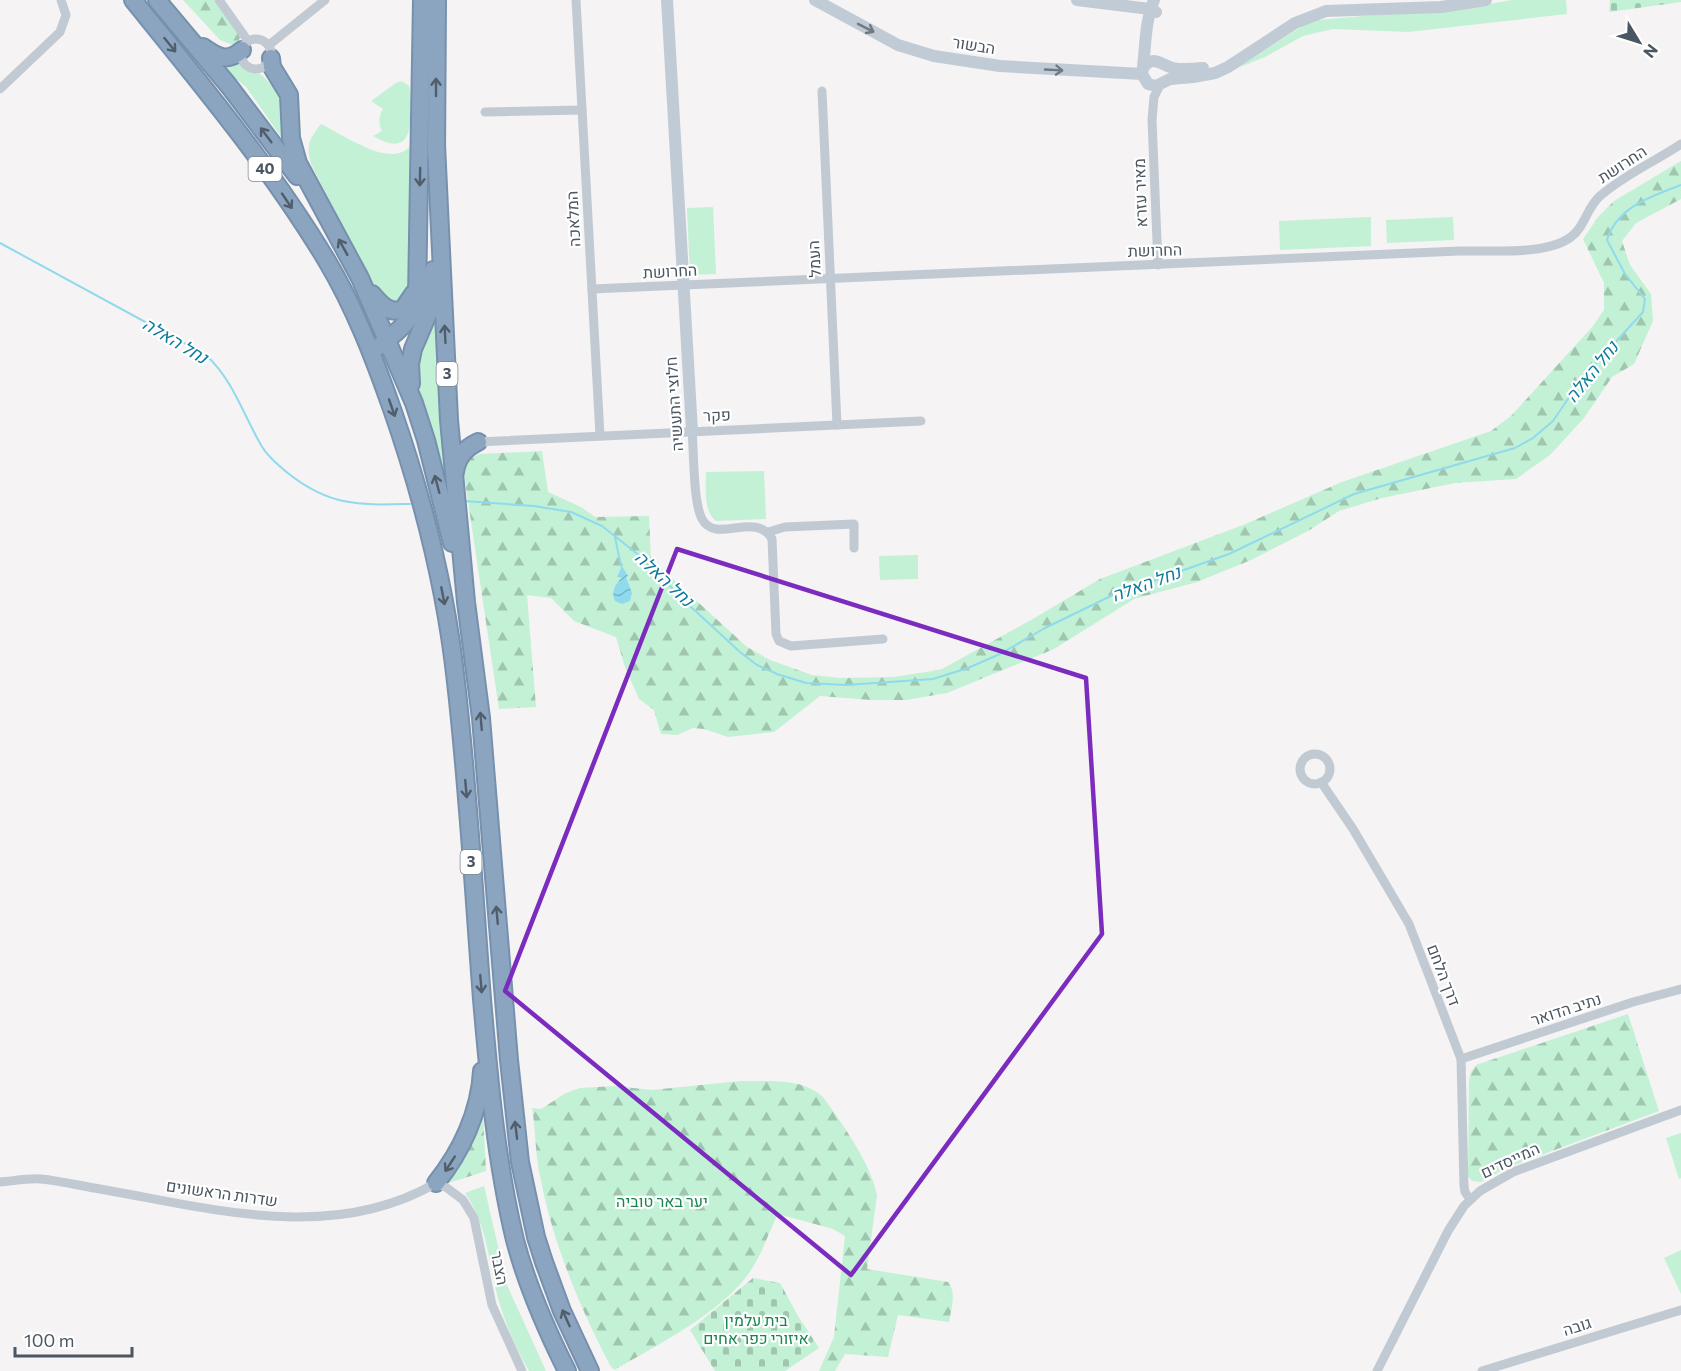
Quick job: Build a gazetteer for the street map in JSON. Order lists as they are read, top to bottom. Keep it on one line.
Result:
{"streets":{"highway":["40","3"],"street":["הבשור","החרושת","מאיר עזרא","המלאכה","העמל","חלוצי התעשיה","פקר","דרך הלחם","נתיב הדואר","המייסדים","שדרות הראשונים","הצבר","גובה"]},"crossings":[["הבשור","מאיר עזרא"],["החרושת","מאיר עזרא"],["החרושת","המלאכה"],["החרושת","העמל"],["החרושת","חלוצי התעשיה"],["40","3"],["המלאכה","פקר"],["העמל","פקר"],["חלוצי התעשיה","פקר"],["דרך הלחם","נתיב הדואר"],["דרך הלחם","המייסדים"],["שדרות הראשונים","הצבר"]],"one_way":["הבשור"],"water":["נחל האלה"],"parks":["יער באר טוביה","בית עלמין איזורי כפר אחים"],"scale_bar":"100 m","north":"bottom right"}
